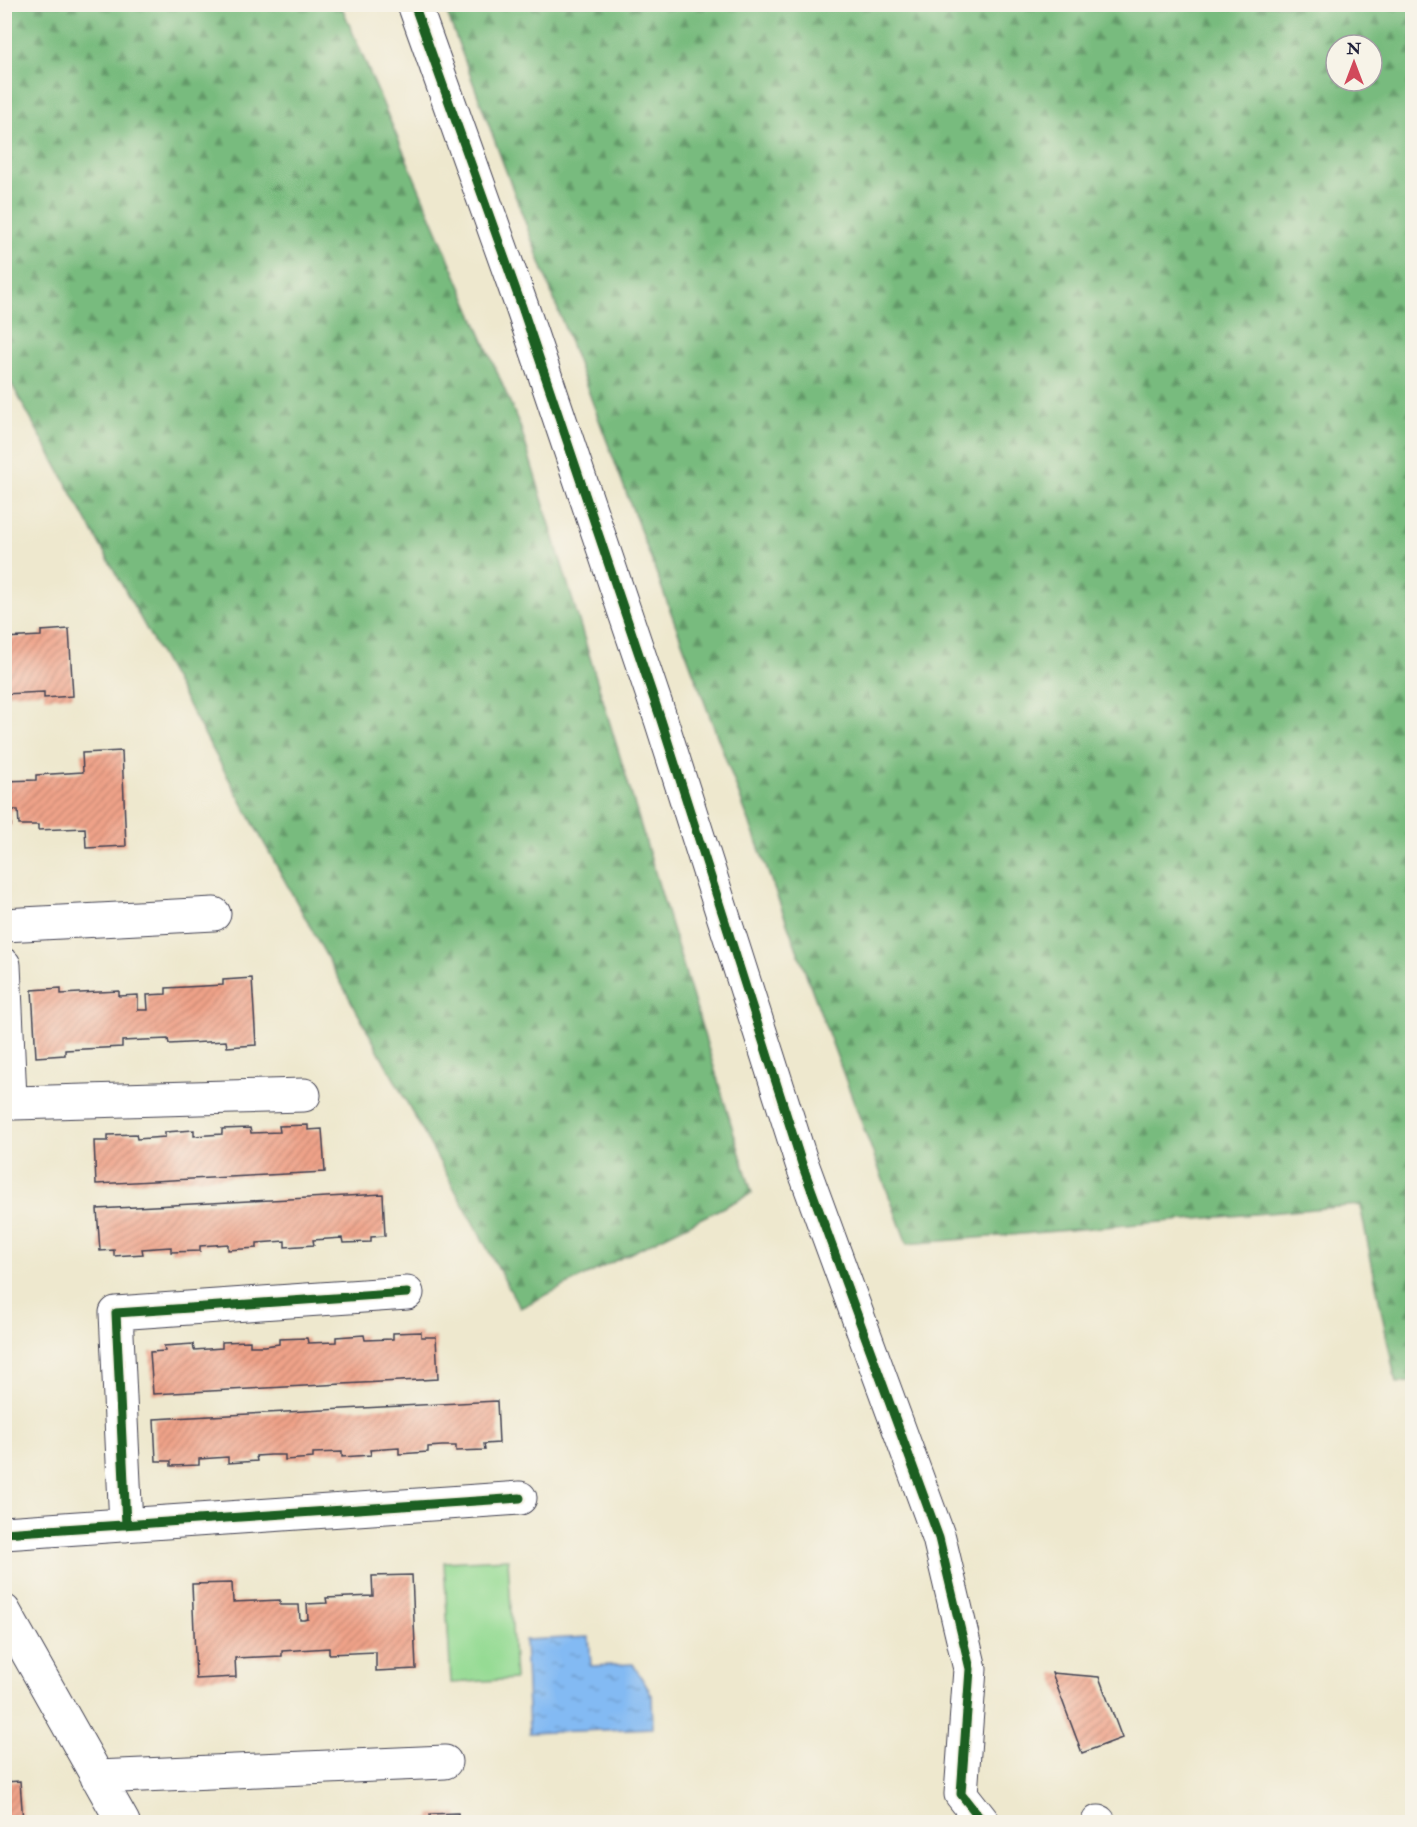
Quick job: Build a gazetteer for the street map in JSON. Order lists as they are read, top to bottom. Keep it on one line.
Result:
{"north":"top"}
